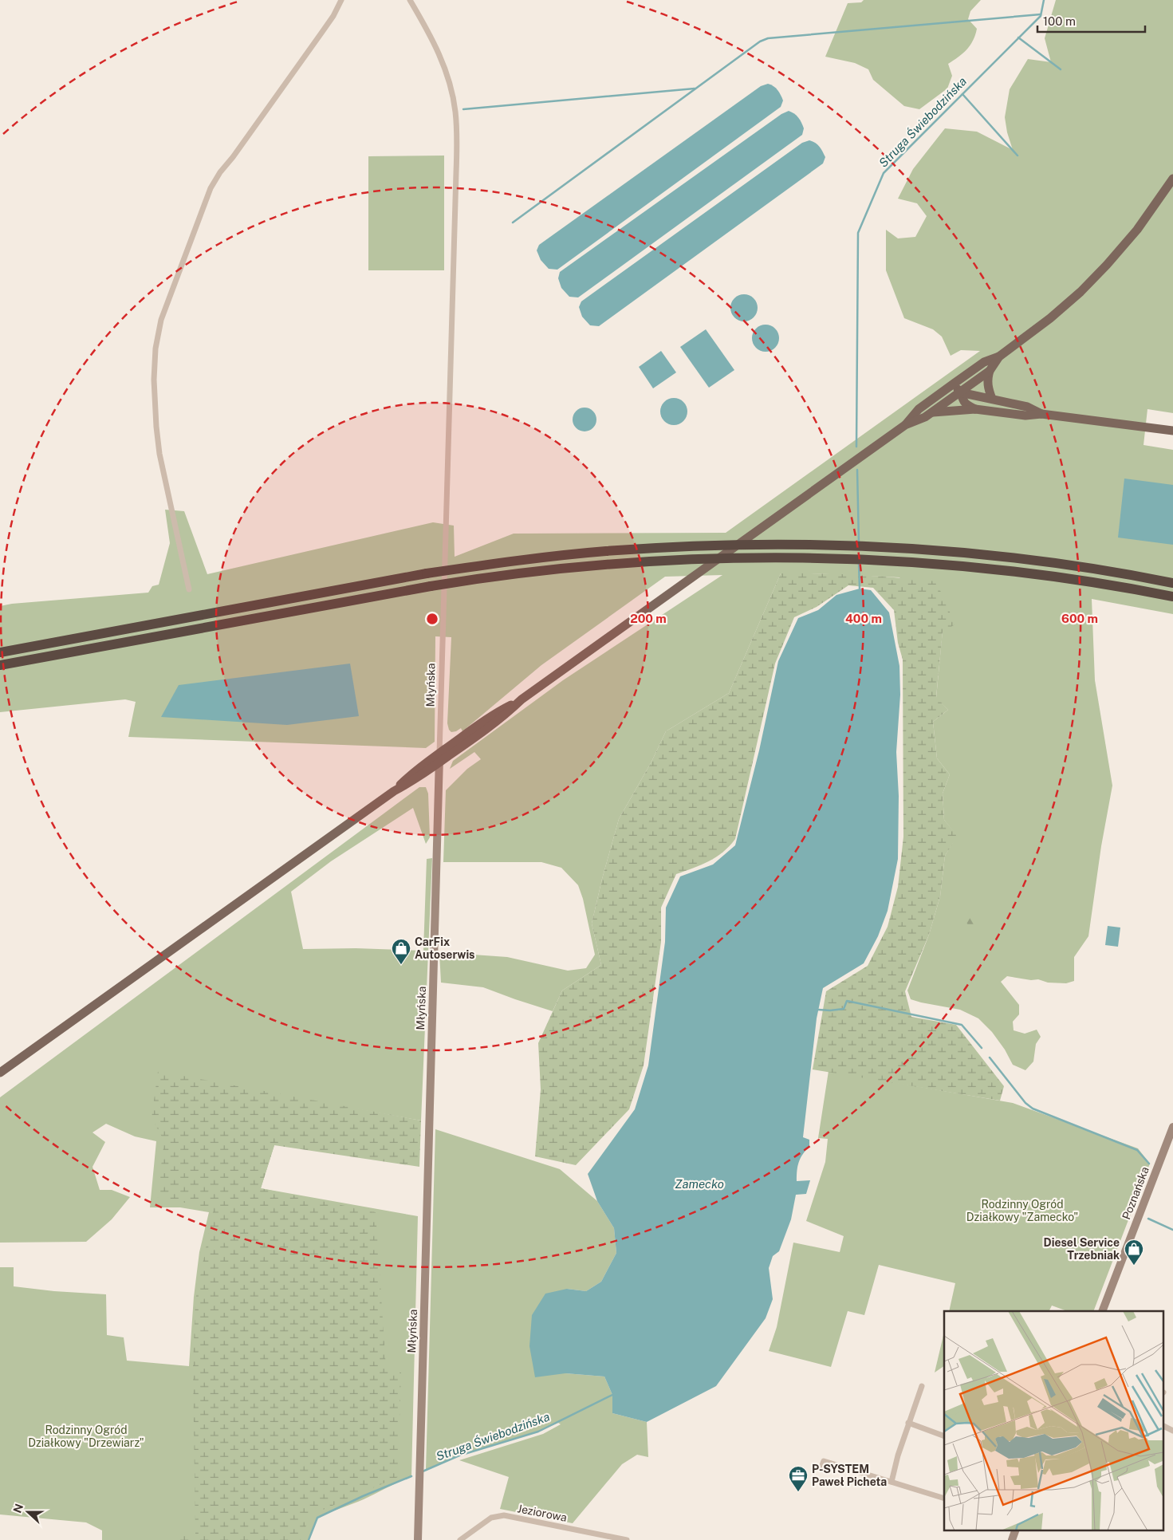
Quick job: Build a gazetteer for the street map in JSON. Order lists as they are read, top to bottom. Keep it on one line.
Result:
{"streets":{"street":["Młyńska","Poznańska","Jeziorowa"]},"water":["Struga Świebodzińska","Zamecko"],"parks":["Rodzinny Ogród Działkowy \"Zamecko\"","Rodzinny Ogród Działkowy \"Drzewiarz\""],"places":{"shop":["CarFix Autoserwis","Diesel Service Trzebniak"],"office":["P-SYSTEM Paweł Picheta"]},"scale_bar":"100 m","north":"left","rings":["200 m","400 m","600 m"]}
